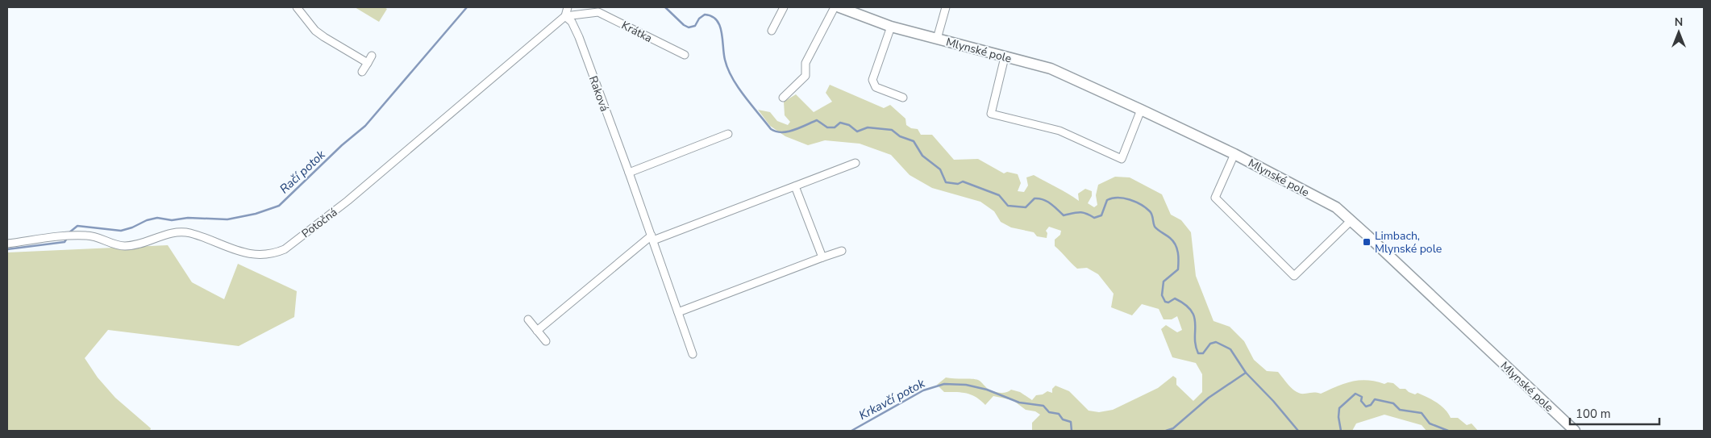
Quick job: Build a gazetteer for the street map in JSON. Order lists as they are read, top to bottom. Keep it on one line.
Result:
{"streets":{"street":["Krátka","Mlynské pole","Raková","Potočná"]},"crossings":[["Krátka","Raková"],["Krátka","Potočná"],["Raková","Potočná"]],"water":["Račí potok","Krkavčí potok"],"places":{"transit":["Limbach, Mlynské pole"]},"scale_bar":"100 m","north":"top"}
